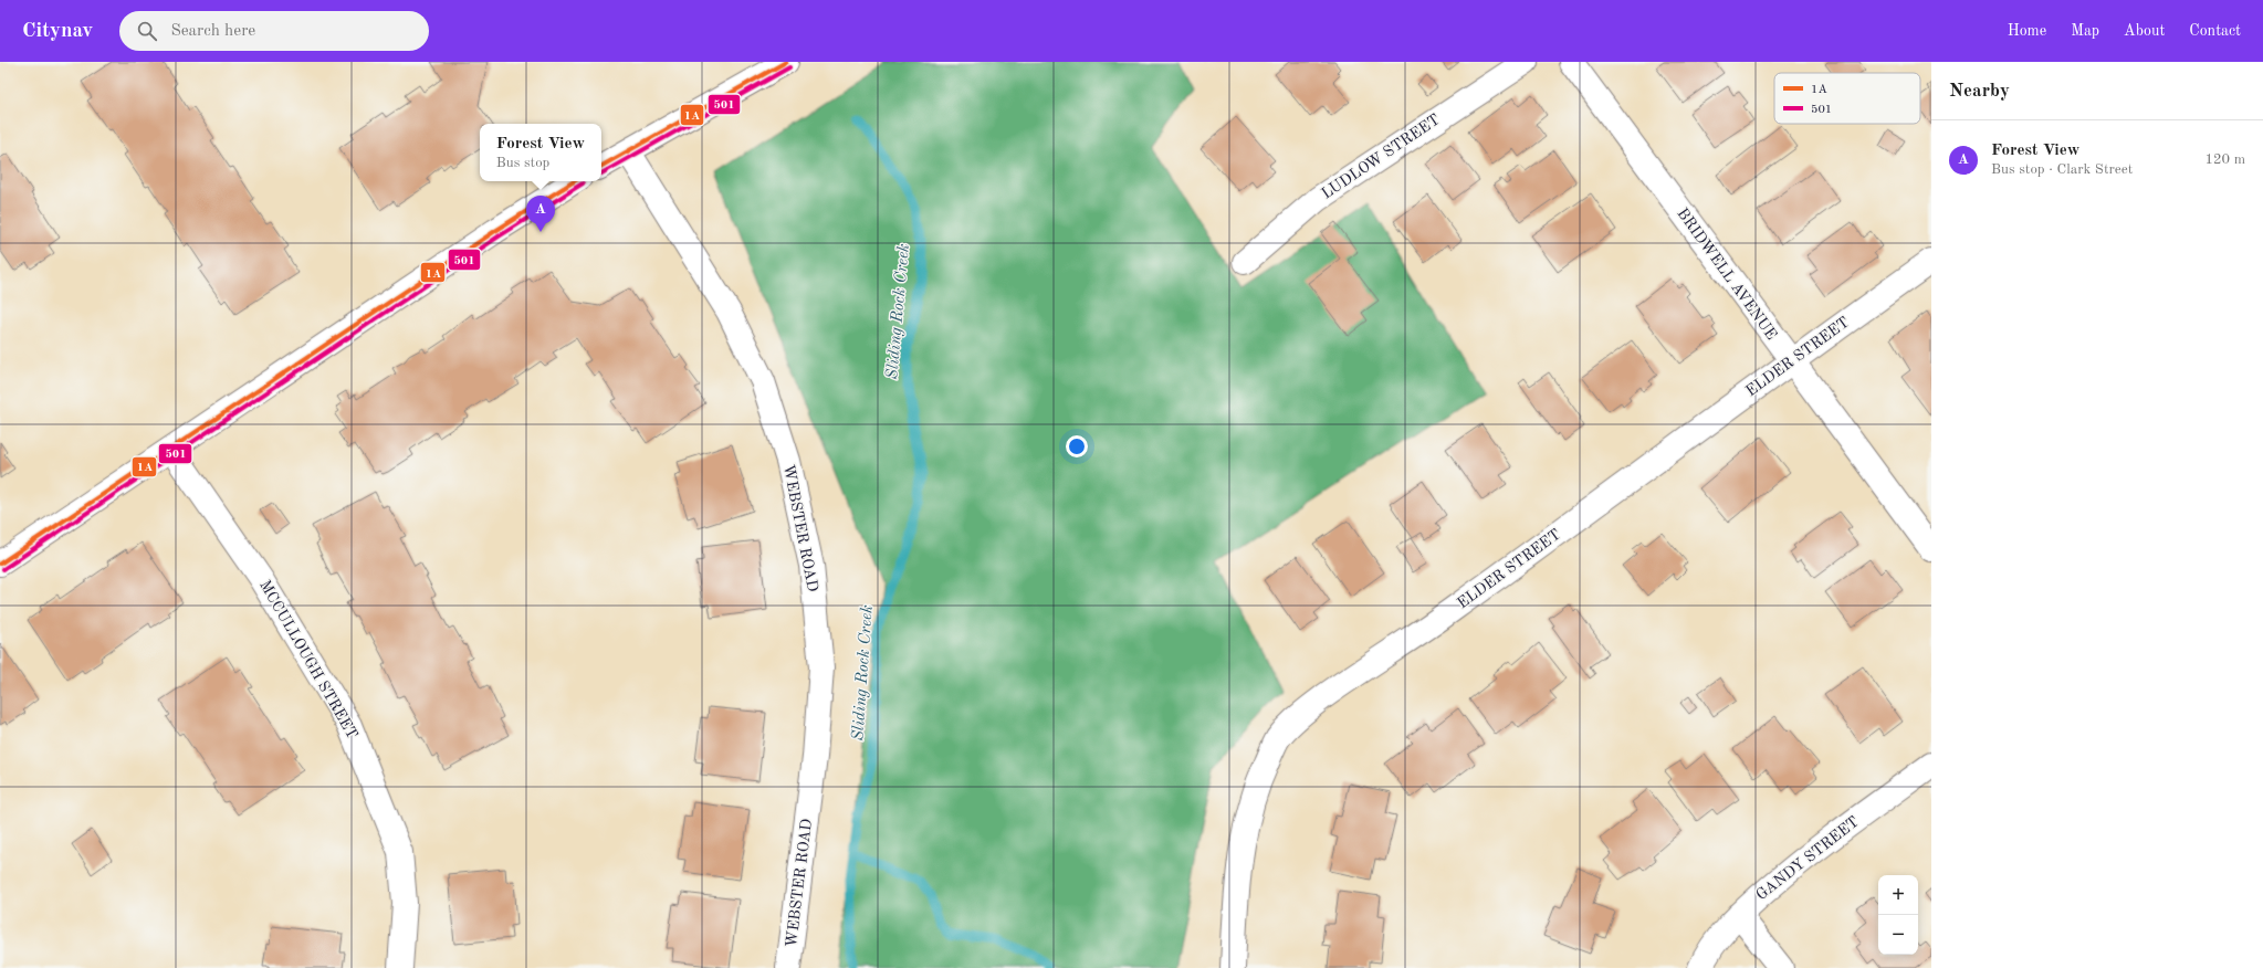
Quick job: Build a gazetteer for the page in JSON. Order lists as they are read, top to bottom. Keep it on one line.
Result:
{"streets":{"street":["LUDLOW STREET","BRIDWELL AVENUE","ELDER STREET","WEBSTER ROAD","MCCULLOUGH STREET","GANDY STREET"]},"crossings":[["BRIDWELL AVENUE","ELDER STREET"]],"water":["Sliding Rock Creek"],"lines":["transit line 1A","transit line 501"],"legend":["1A","501"],"page":{"header":"Citynav","search":"Search here","nav":["Home","Map","About","Contact"],"heading":"Nearby","list":[{"mark":"A","name":"Forest View","note":"Bus stop · Clark Street","value":"120 m"}],"popup":["Forest View","Bus stop"],"pins":"A","map_buttons":["+","−"]}}
